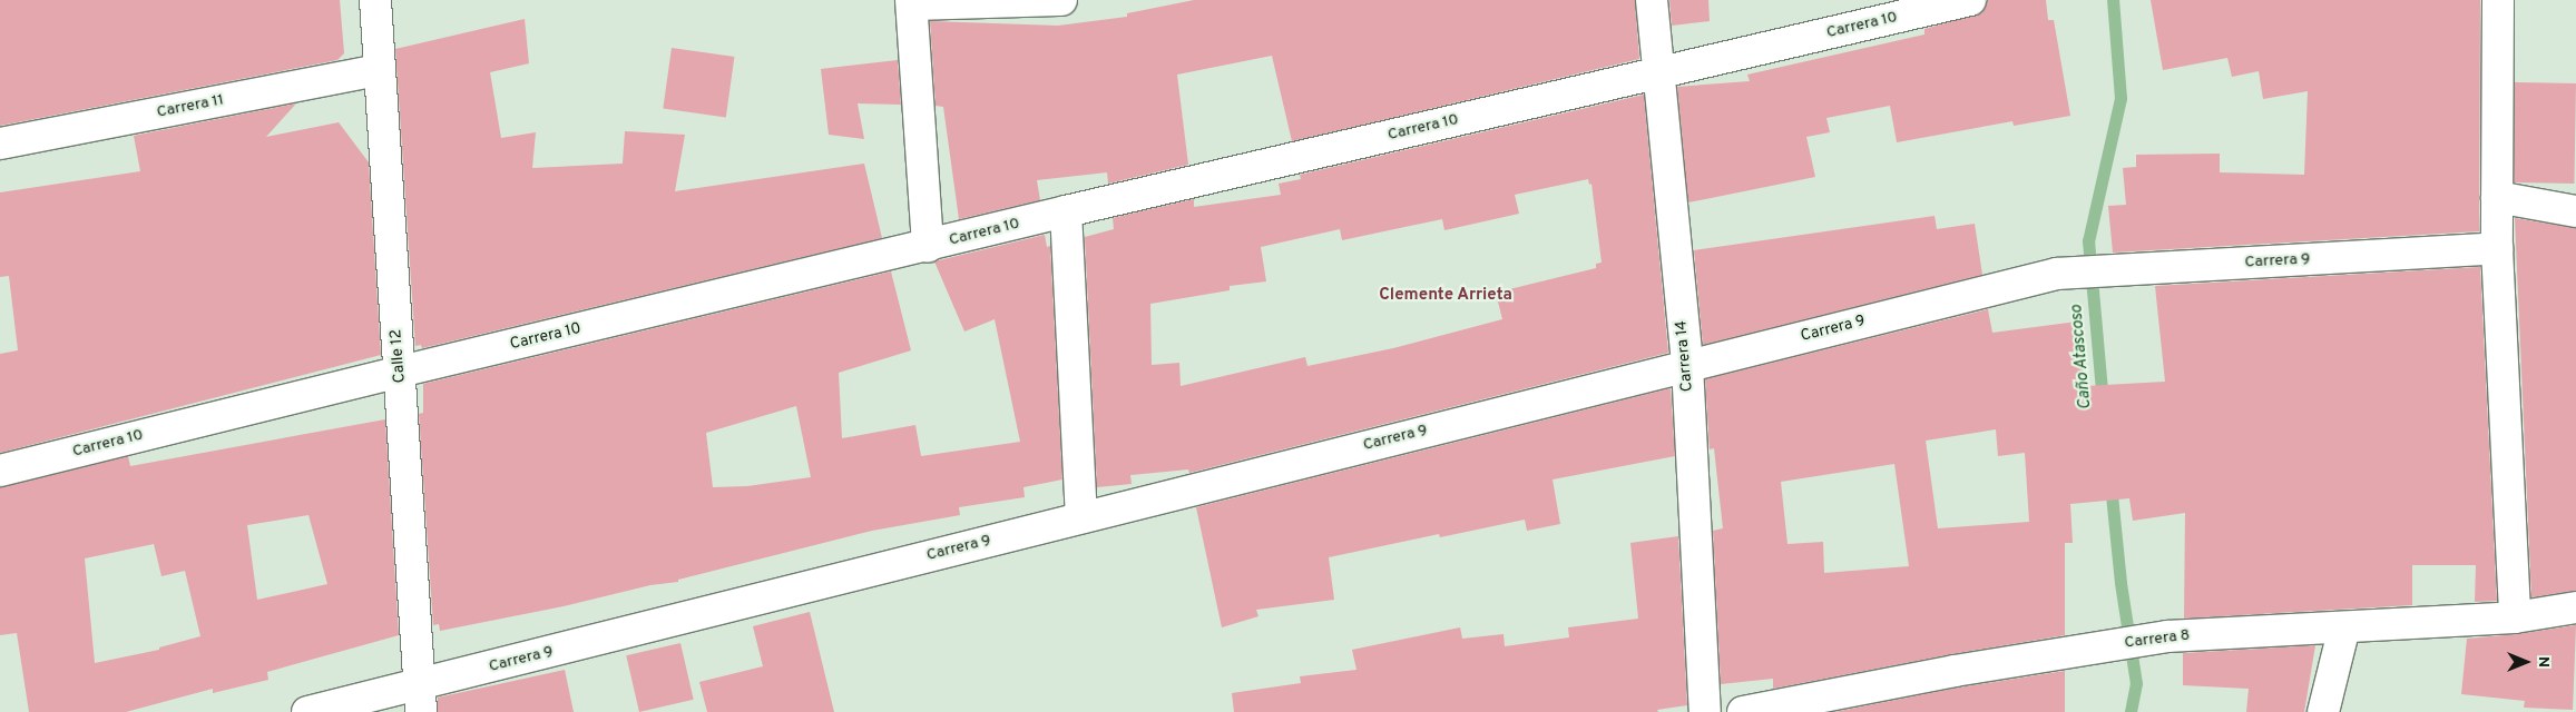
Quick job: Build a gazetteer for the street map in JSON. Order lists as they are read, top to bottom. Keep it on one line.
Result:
{"streets":{"street":["Carrera 10","Carrera 11","Carrera 9","Calle 12","Carrera 14","Carrera 8"]},"crossings":[["Carrera 10","Calle 12"],["Carrera 10","Carrera 14"],["Carrera 11","Calle 12"],["Carrera 9","Calle 12"],["Carrera 9","Carrera 14"]],"districts":["Clemente Arrieta"],"water":["Caño Atascoso"],"north":"right"}
